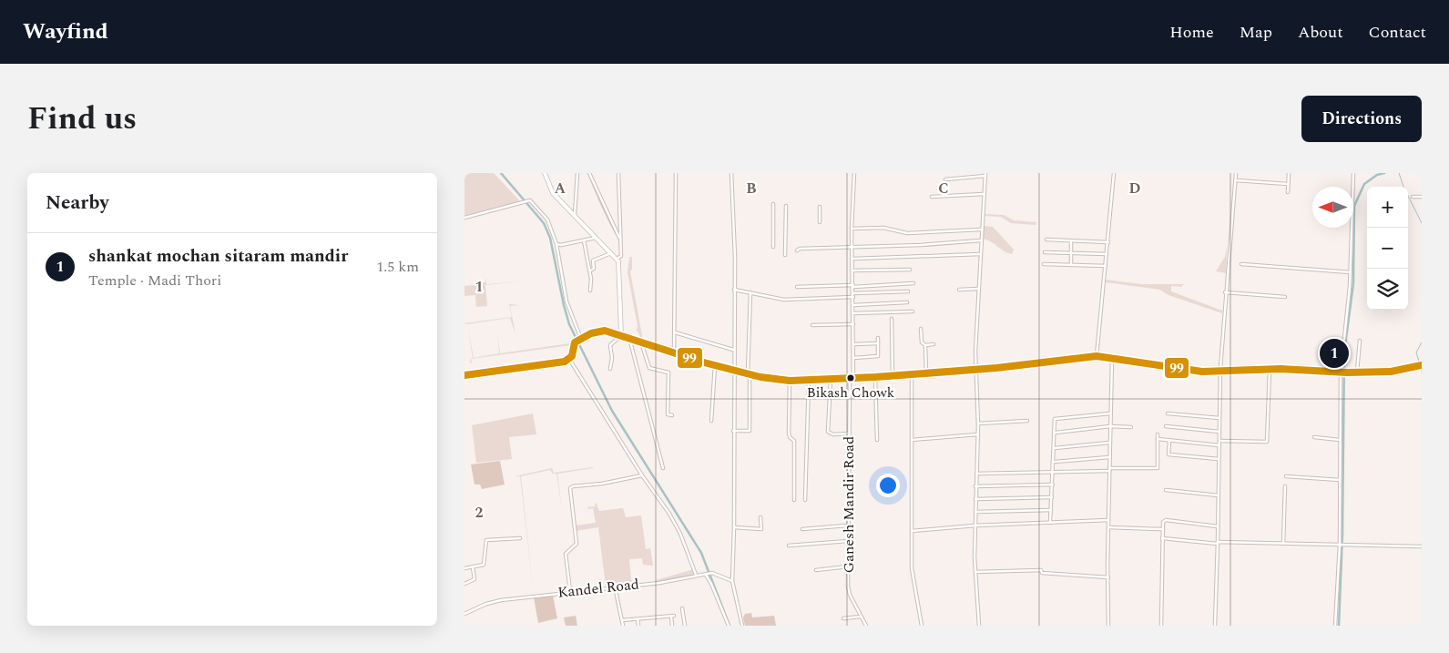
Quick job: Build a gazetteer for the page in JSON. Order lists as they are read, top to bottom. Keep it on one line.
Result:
{"streets":{"street":["Ganesh Mandir Road","Kandel Road"]},"places":["Bikash Chowk"],"lines":["transit line 99"],"north":"left","page":{"header":"Wayfind","nav":["Home","Map","About","Contact"],"title":"Find us","buttons":"Directions","heading":"Nearby","map_buttons":["+","−"],"list":[{"mark":"1","name":"shankat mochan sitaram mandir","note":"Temple · Madi Thori","value":"1.5 km"}],"pins":"1"},"grid":{"columns":["A","B","C","D"],"rows":["1","2"]}}
